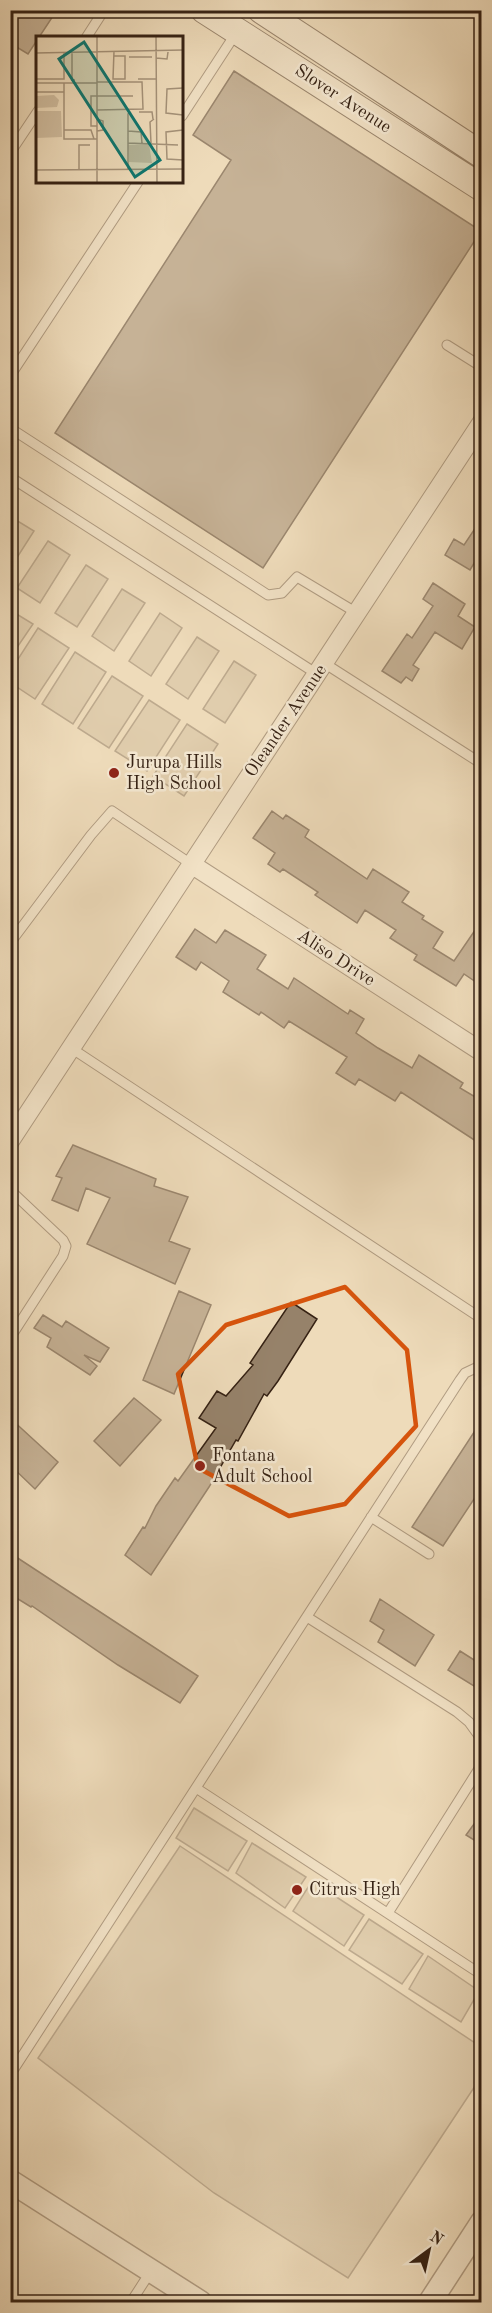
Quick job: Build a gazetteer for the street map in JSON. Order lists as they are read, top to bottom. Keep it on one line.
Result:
{"streets":{"main road":["Slover Avenue"],"street":["Oleander Avenue","Aliso Drive"]},"crossings":[["Oleander Avenue","Aliso Drive"]],"places":["Jurupa Hills High School","Fontana Adult School","Citrus High"],"north":"top right"}
